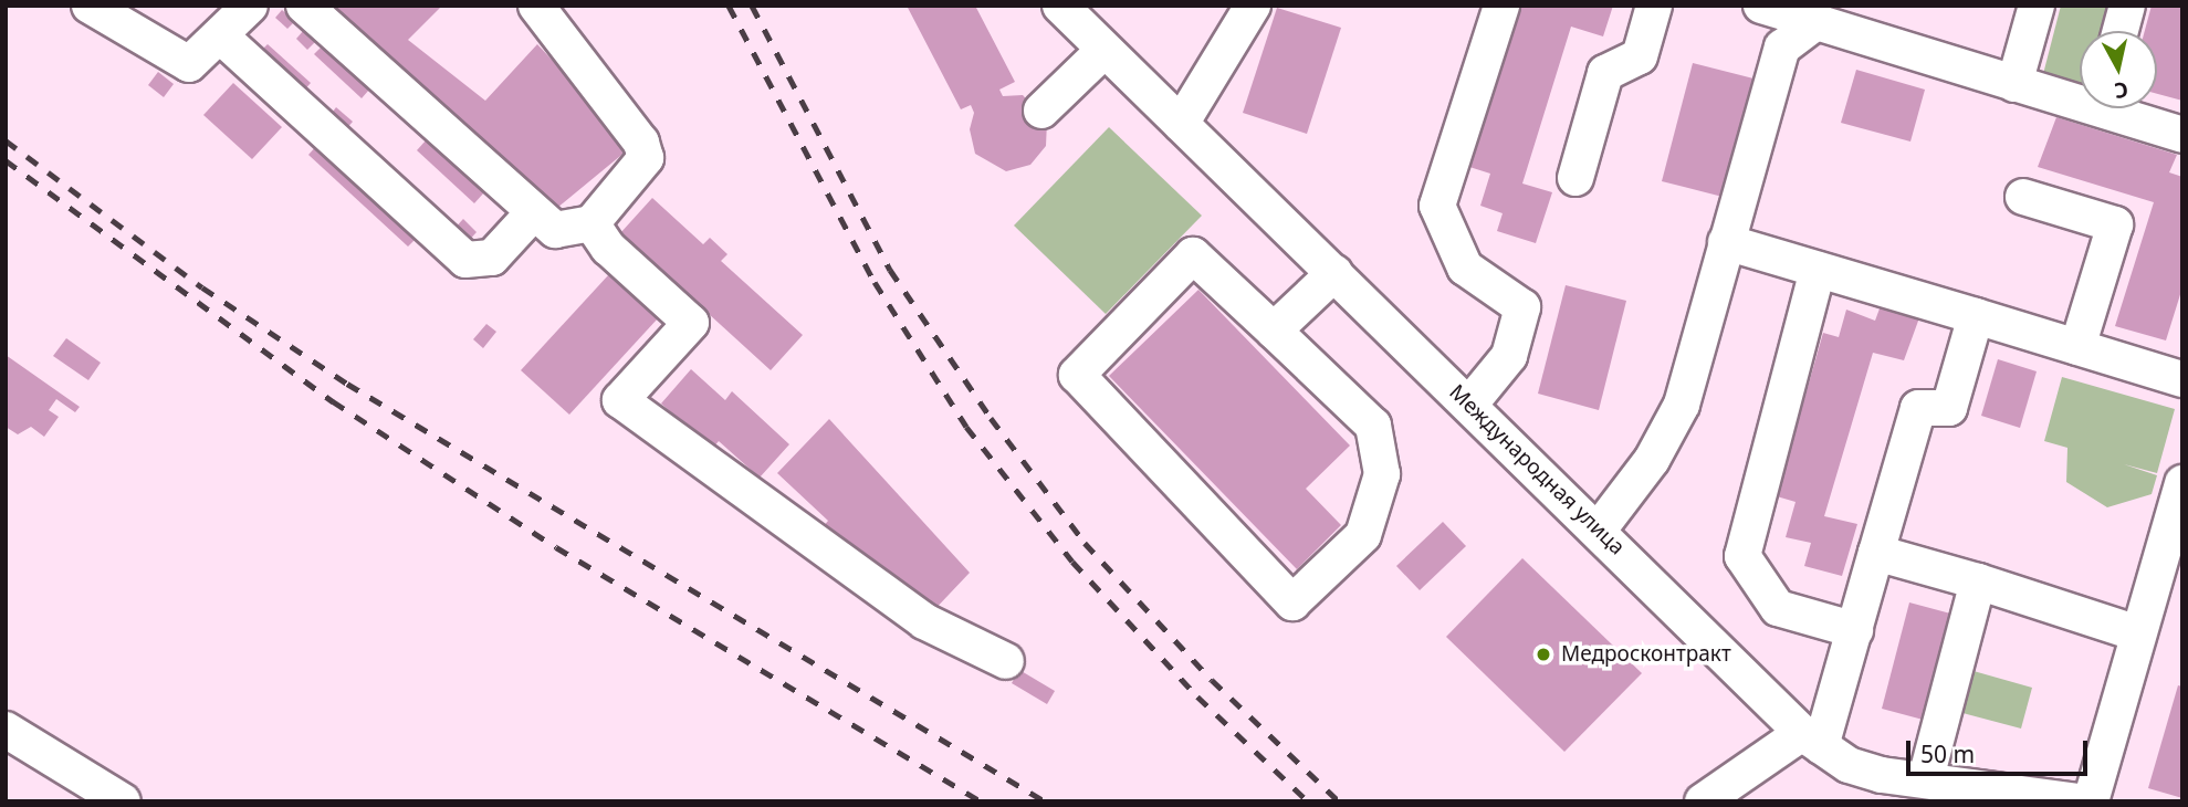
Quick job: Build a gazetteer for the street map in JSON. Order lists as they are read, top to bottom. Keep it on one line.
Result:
{"streets":{"street":["Международная улица"]},"places":["Медросконтракт"],"scale_bar":"50 m","north":"bottom"}
